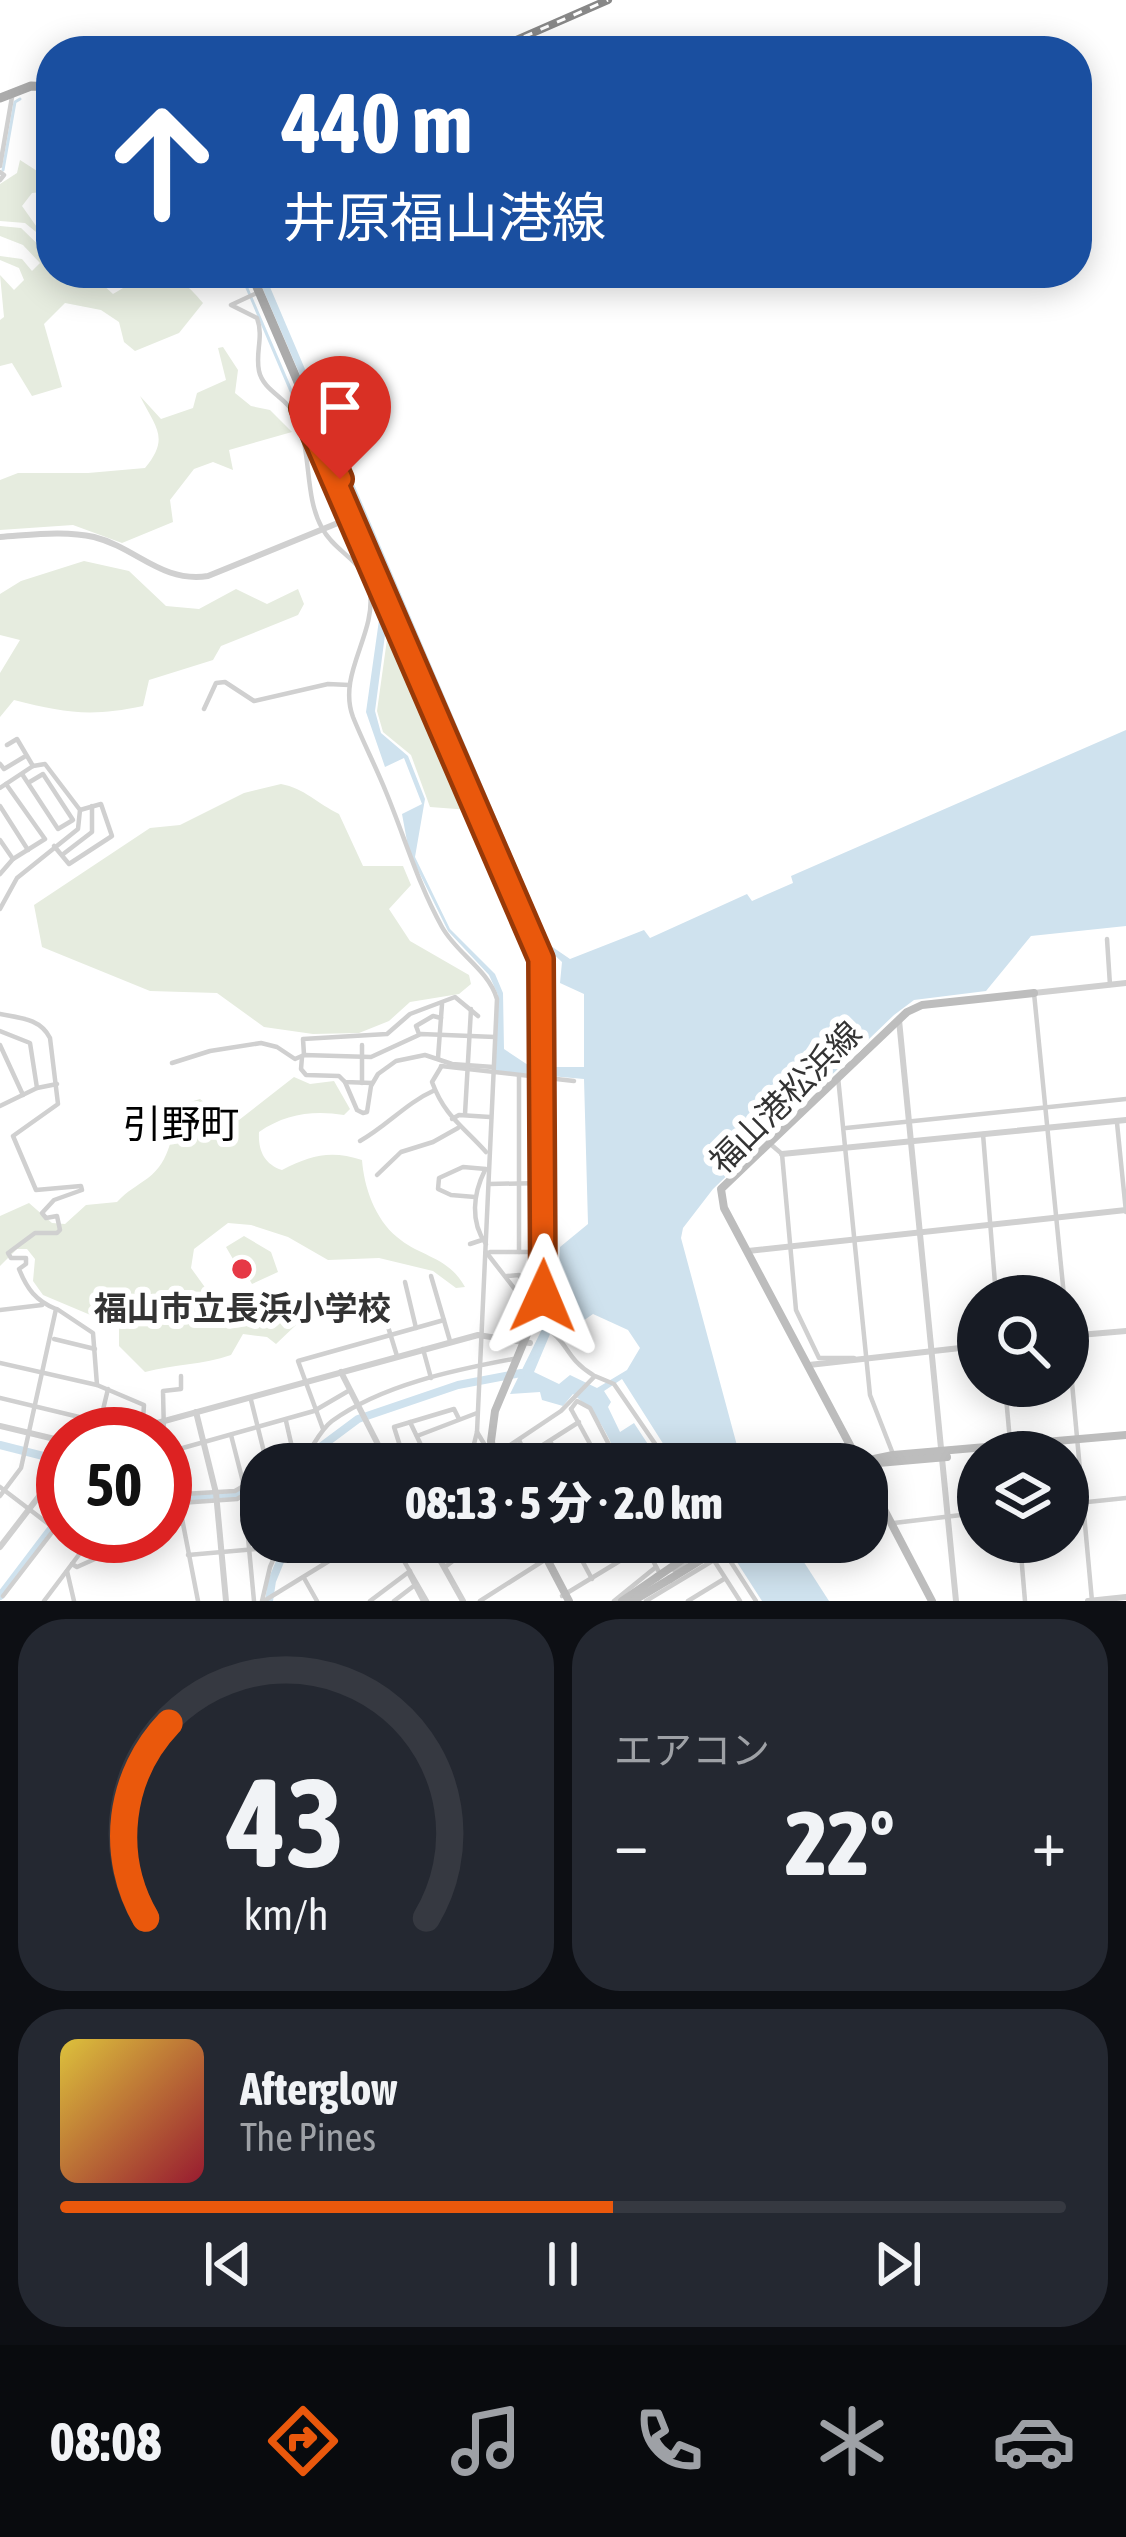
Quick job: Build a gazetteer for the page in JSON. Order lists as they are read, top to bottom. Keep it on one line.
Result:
{"streets":{"main road":["福山港松浜線"]},"districts":["引野町"],"places":["福山市立長浜小学校"],"page":{"turn":["440 m","井原福山港線"],"limit":"50","trip":"08:13 · 5 分 · 2.0 km","tile":"エアコン","heat":["−","22°","+"],"song":["Afterglow","The Pines"],"tabs":"08:08","gauge":["43","km/h"]}}
